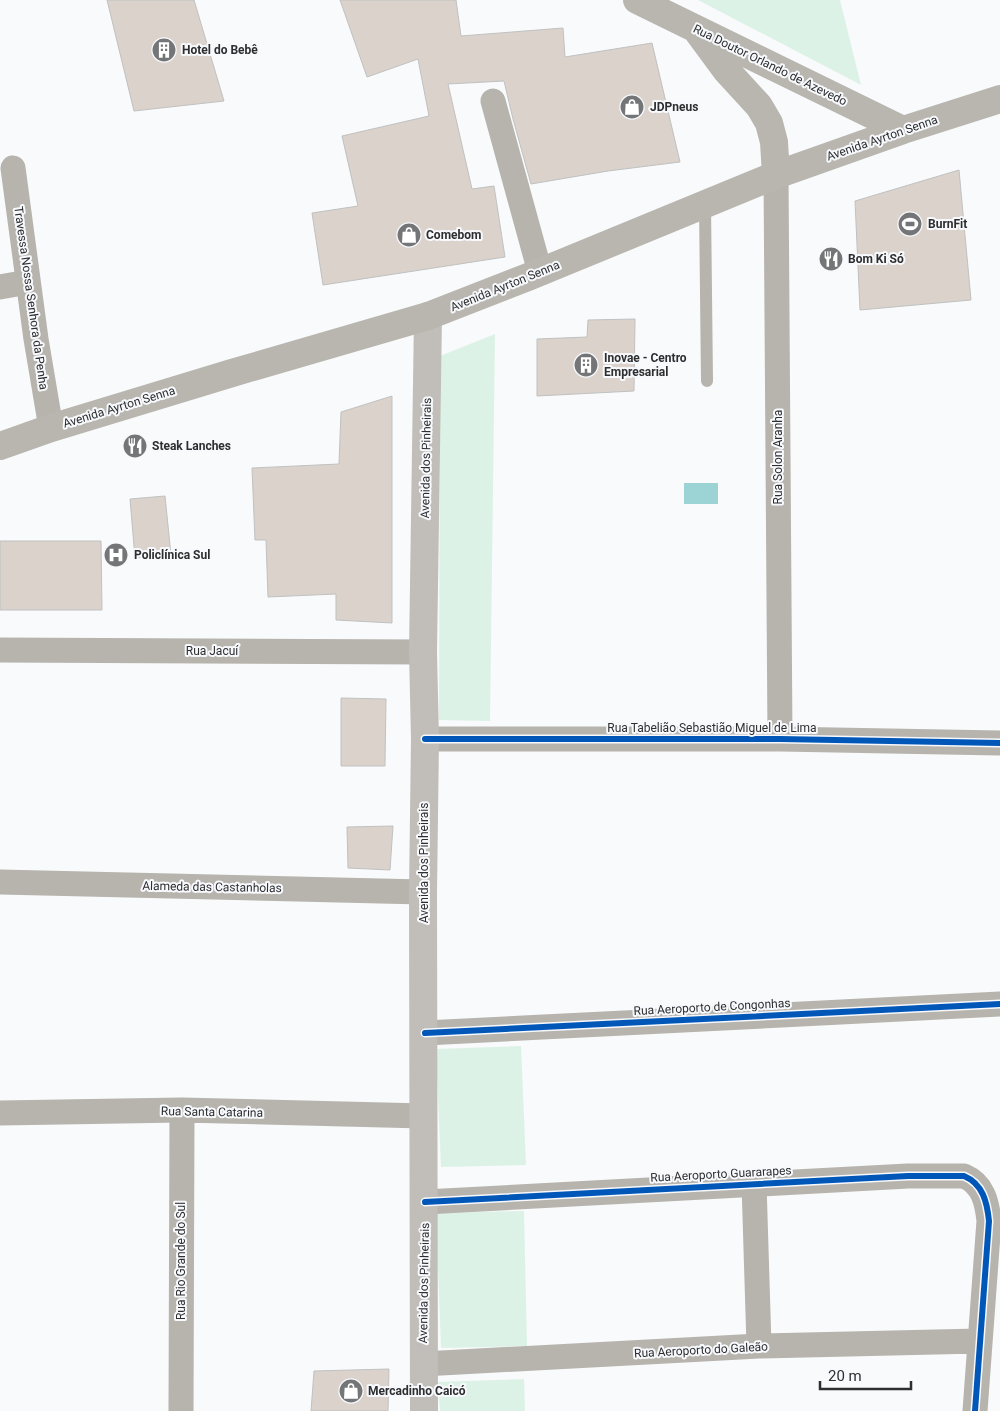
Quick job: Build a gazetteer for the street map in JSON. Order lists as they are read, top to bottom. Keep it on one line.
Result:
{"streets":{"main road":["Rua Doutor Orlando de Azevedo","Avenida Ayrton Senna","Avenida dos Pinheirais"],"street":["Travessa Nossa Senhora da Penha","Rua Solon Aranha","Rua Jacuí","Rua Tabelião Sebastião Miguel de Lima","Alameda das Castanholas","Rua Aeroporto de Congonhas","Rua Santa Catarina","Rua Aeroporto Guararapes","Rua Rio Grande do Sul","Rua Aeroporto do Galeão"]},"crossings":[["Rua Doutor Orlando de Azevedo","Avenida Ayrton Senna"],["Avenida Ayrton Senna","Travessa Nossa Senhora da Penha"],["Avenida Ayrton Senna","Rua Solon Aranha"],["Avenida Ayrton Senna","Avenida dos Pinheirais"],["Rua Solon Aranha","Rua Tabelião Sebastião Miguel de Lima"],["Avenida dos Pinheirais","Rua Jacuí"],["Avenida dos Pinheirais","Rua Tabelião Sebastião Miguel de Lima"],["Avenida dos Pinheirais","Alameda das Castanholas"],["Avenida dos Pinheirais","Rua Aeroporto de Congonhas"],["Avenida dos Pinheirais","Rua Santa Catarina"],["Avenida dos Pinheirais","Rua Aeroporto Guararapes"],["Avenida dos Pinheirais","Rua Aeroporto do Galeão"],["Rua Santa Catarina","Rua Rio Grande do Sul"],["Rua Aeroporto Guararapes","Rua Aeroporto do Galeão"]],"places":{"building":["Hotel do Bebê","Inovae - Centro Empresarial"],"shop":["JDPneus","Comebom","Mercadinho Caicó"],"sports":["BurnFit"],"restaurant":["Bom Ki Só","Steak Lanches"],"hospital":["Policlínica Sul"]},"scale_bar":"20 m"}
